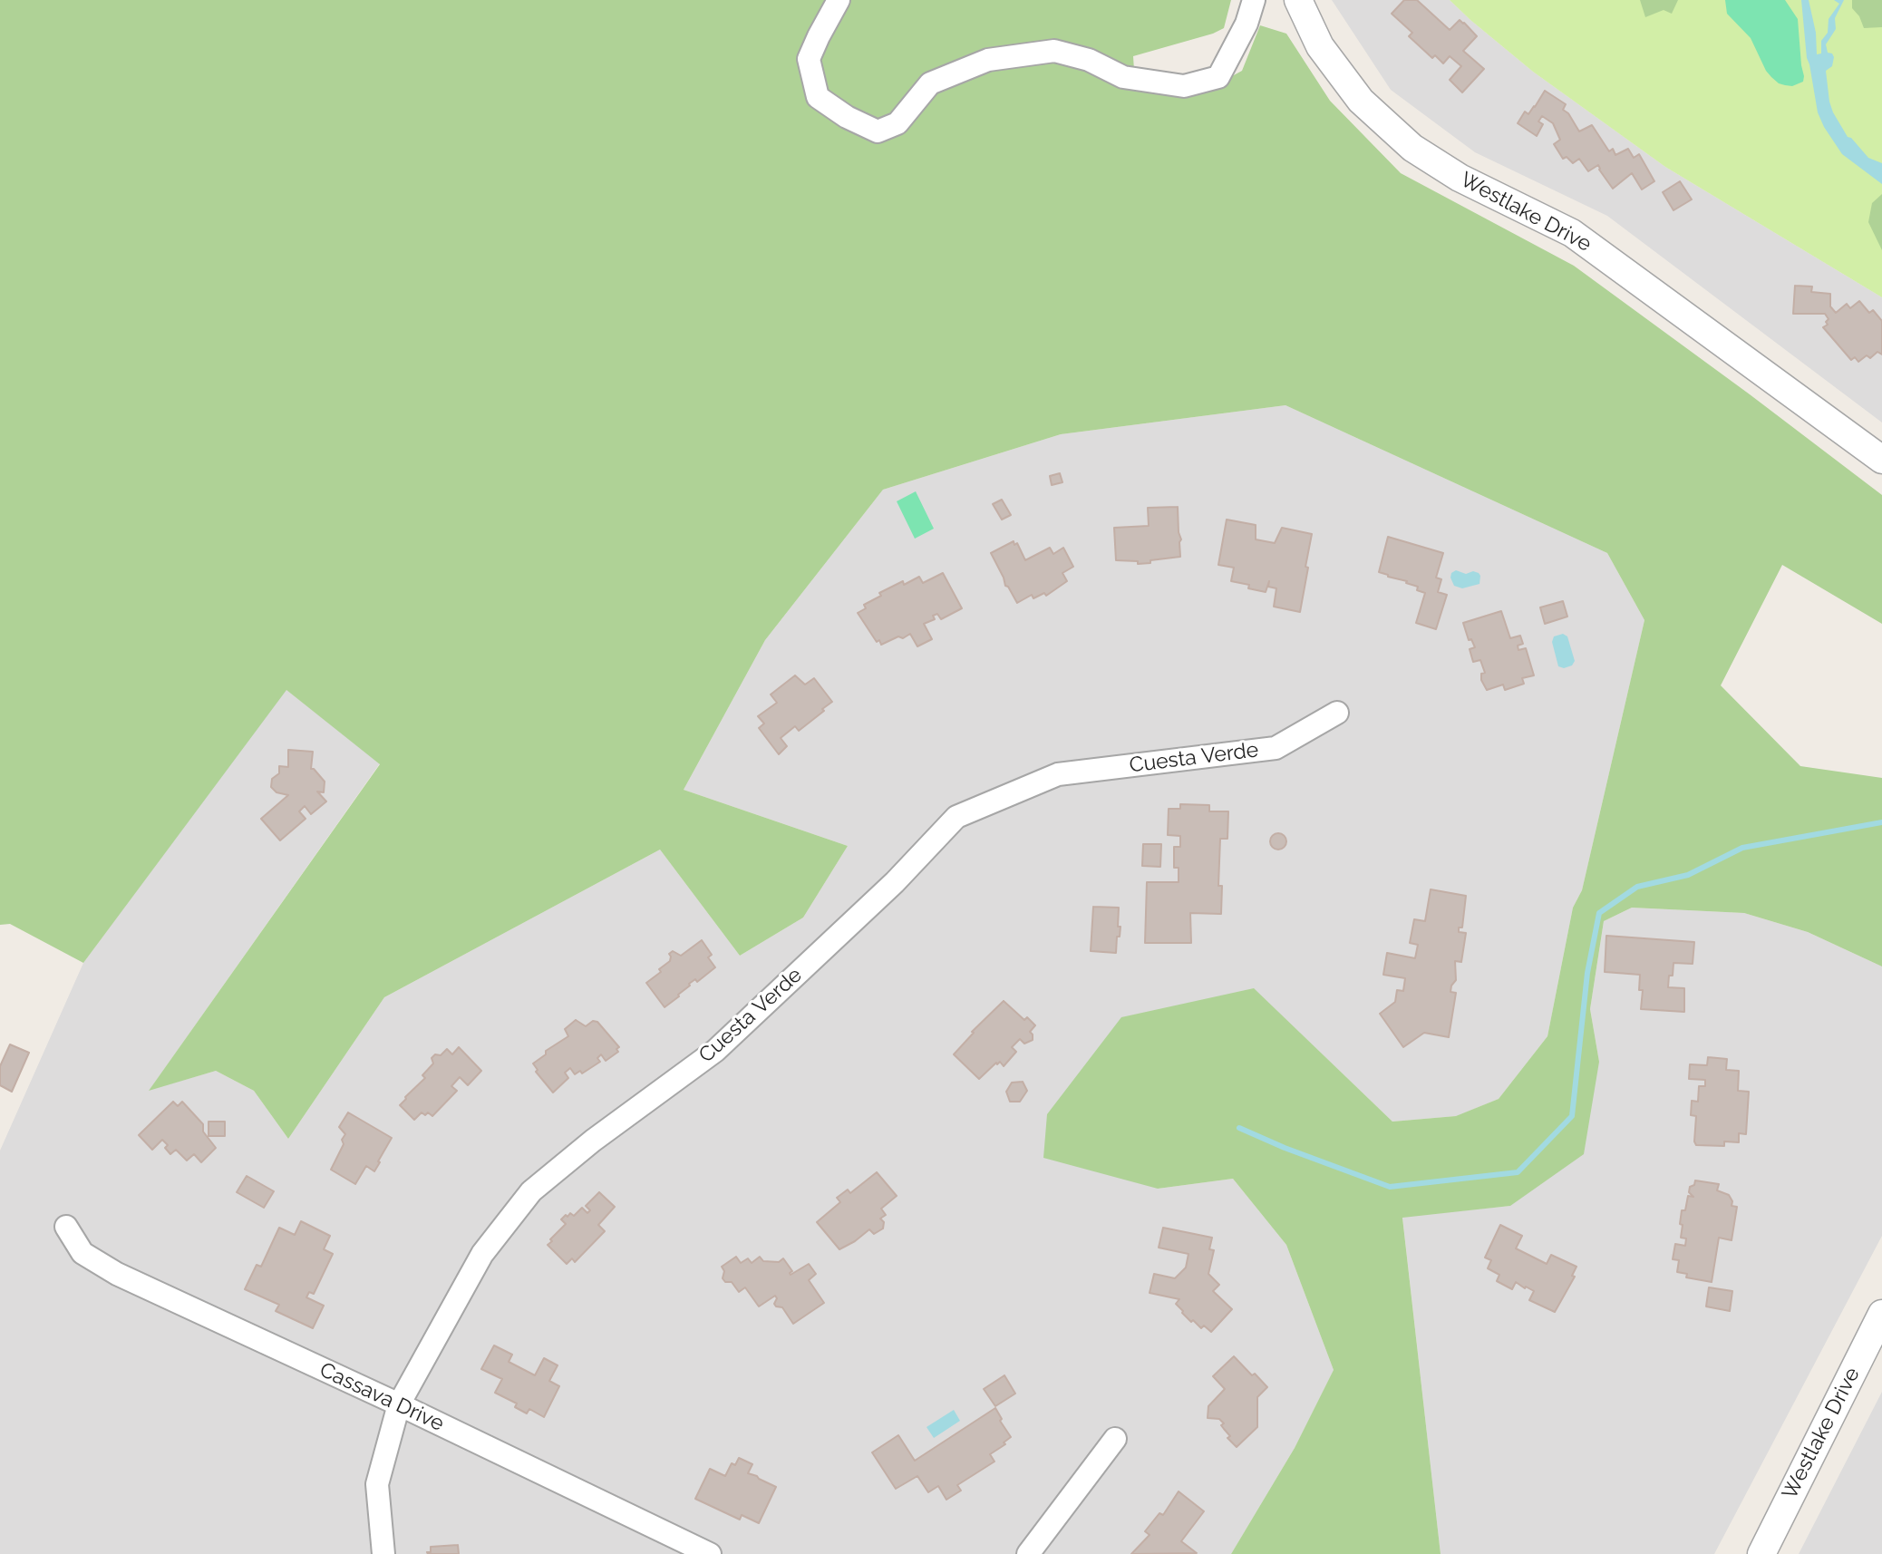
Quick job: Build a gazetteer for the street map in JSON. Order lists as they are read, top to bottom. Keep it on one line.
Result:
{"streets":{"street":["Westlake Drive","Cuesta Verde","Cassava Drive"]},"crossings":[["Cuesta Verde","Cassava Drive"]]}
